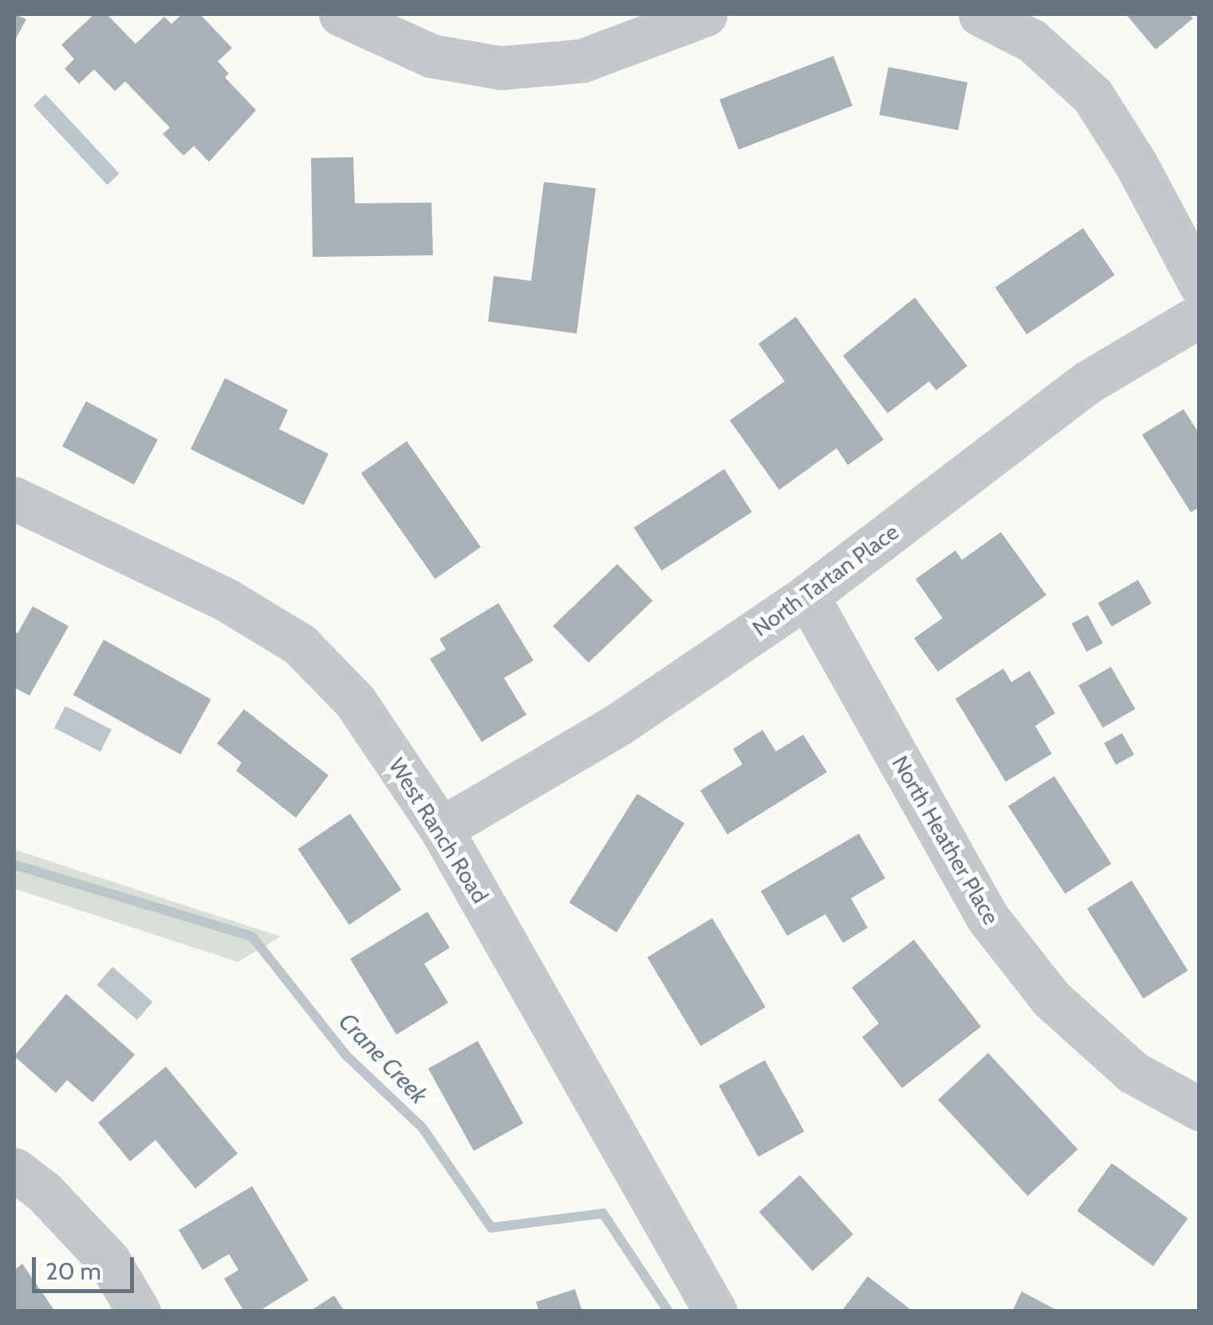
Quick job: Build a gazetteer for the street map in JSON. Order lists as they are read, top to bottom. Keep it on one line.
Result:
{"streets":{"street":["North Tartan Place","West Ranch Road","North Heather Place"]},"crossings":[["North Tartan Place","West Ranch Road"],["North Tartan Place","North Heather Place"]],"water":["Crane Creek"],"scale_bar":"20 m"}
